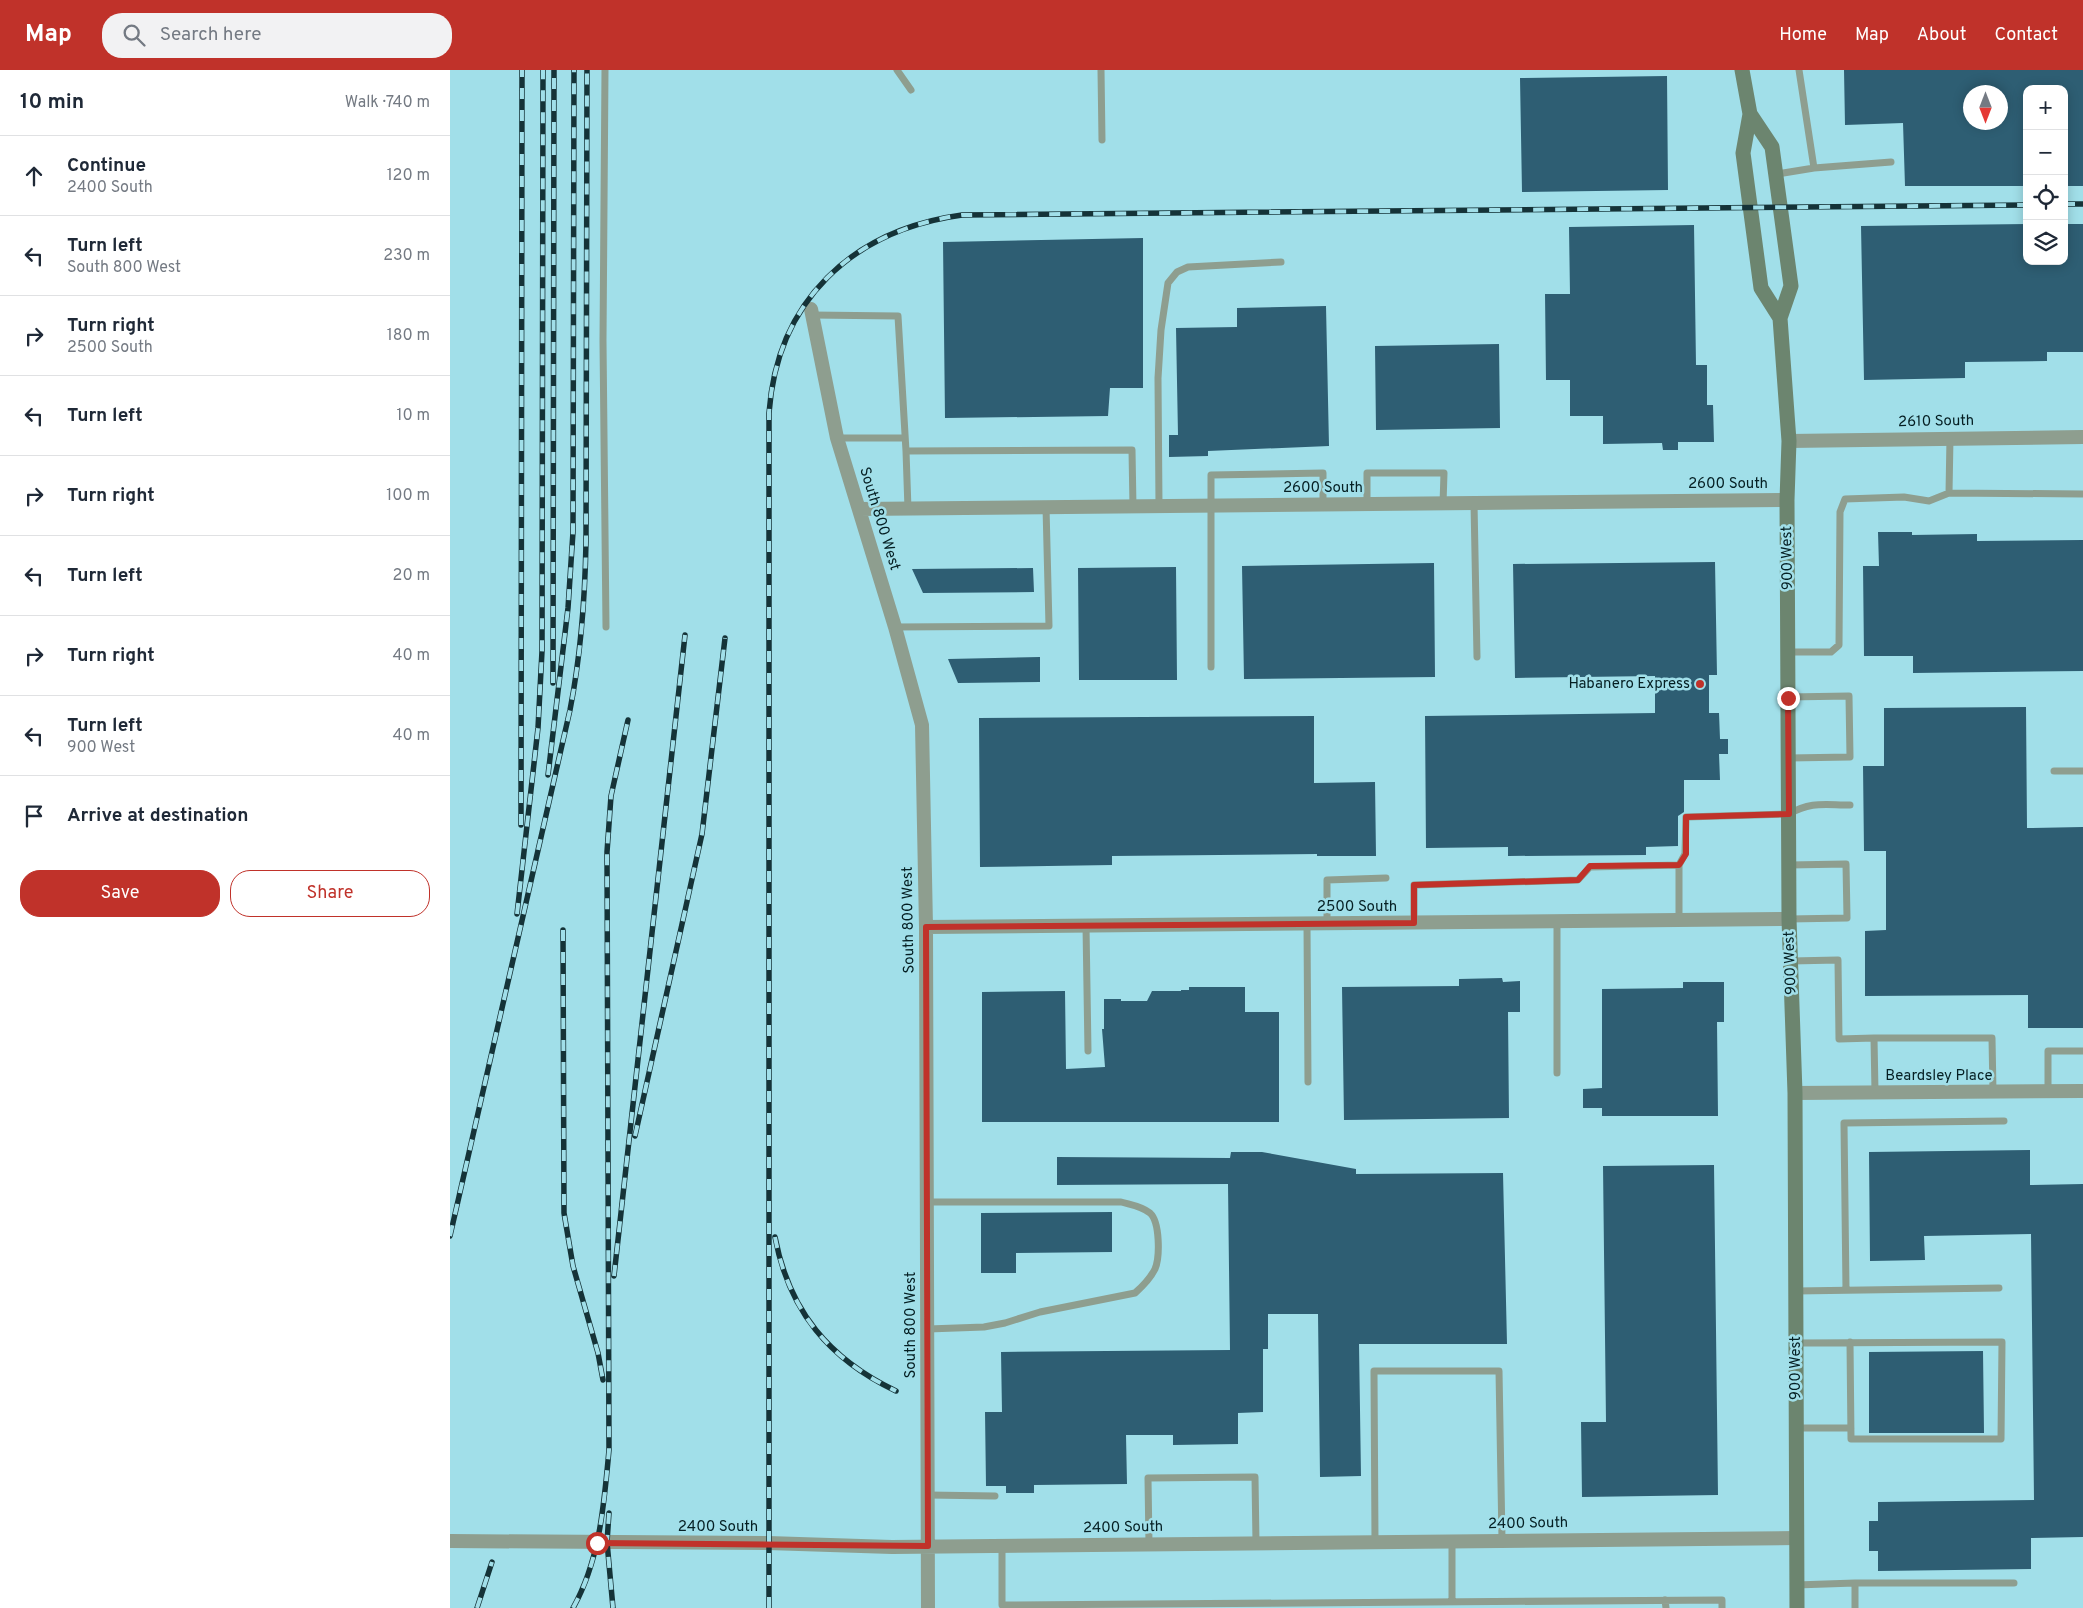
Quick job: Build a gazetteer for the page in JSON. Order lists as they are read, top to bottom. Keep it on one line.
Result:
{"streets":{"main road":["900 West"],"street":["2610 South","2600 South","South 800 West","2500 South","Beardsley Place","2400 South"]},"crossings":[["2610 South","900 West"],["2600 South","South 800 West"],["2600 South","900 West"],["South 800 West","2500 South"],["South 800 West","2400 South"],["900 West","2500 South"],["900 West","Beardsley Place"],["900 West","2400 South"]],"places":["Habanero Express"],"north":"bottom","page":{"header":"Map","search":"Search here","nav":["Home","Map","About","Contact"],"heading":["10 min","Walk · 740 m"],"map_buttons":["+","−"],"list":[["Continue","2400 South","120 m"],["Turn left","South 800 West","230 m"],["Turn right","2500 South","180 m"],["Turn left","10 m"],["Turn right","100 m"],["Turn left","20 m"],["Turn right","40 m"],["Turn left","900 West","40 m"],"Arrive at destination"],"buttons":["Save","Share"]}}
